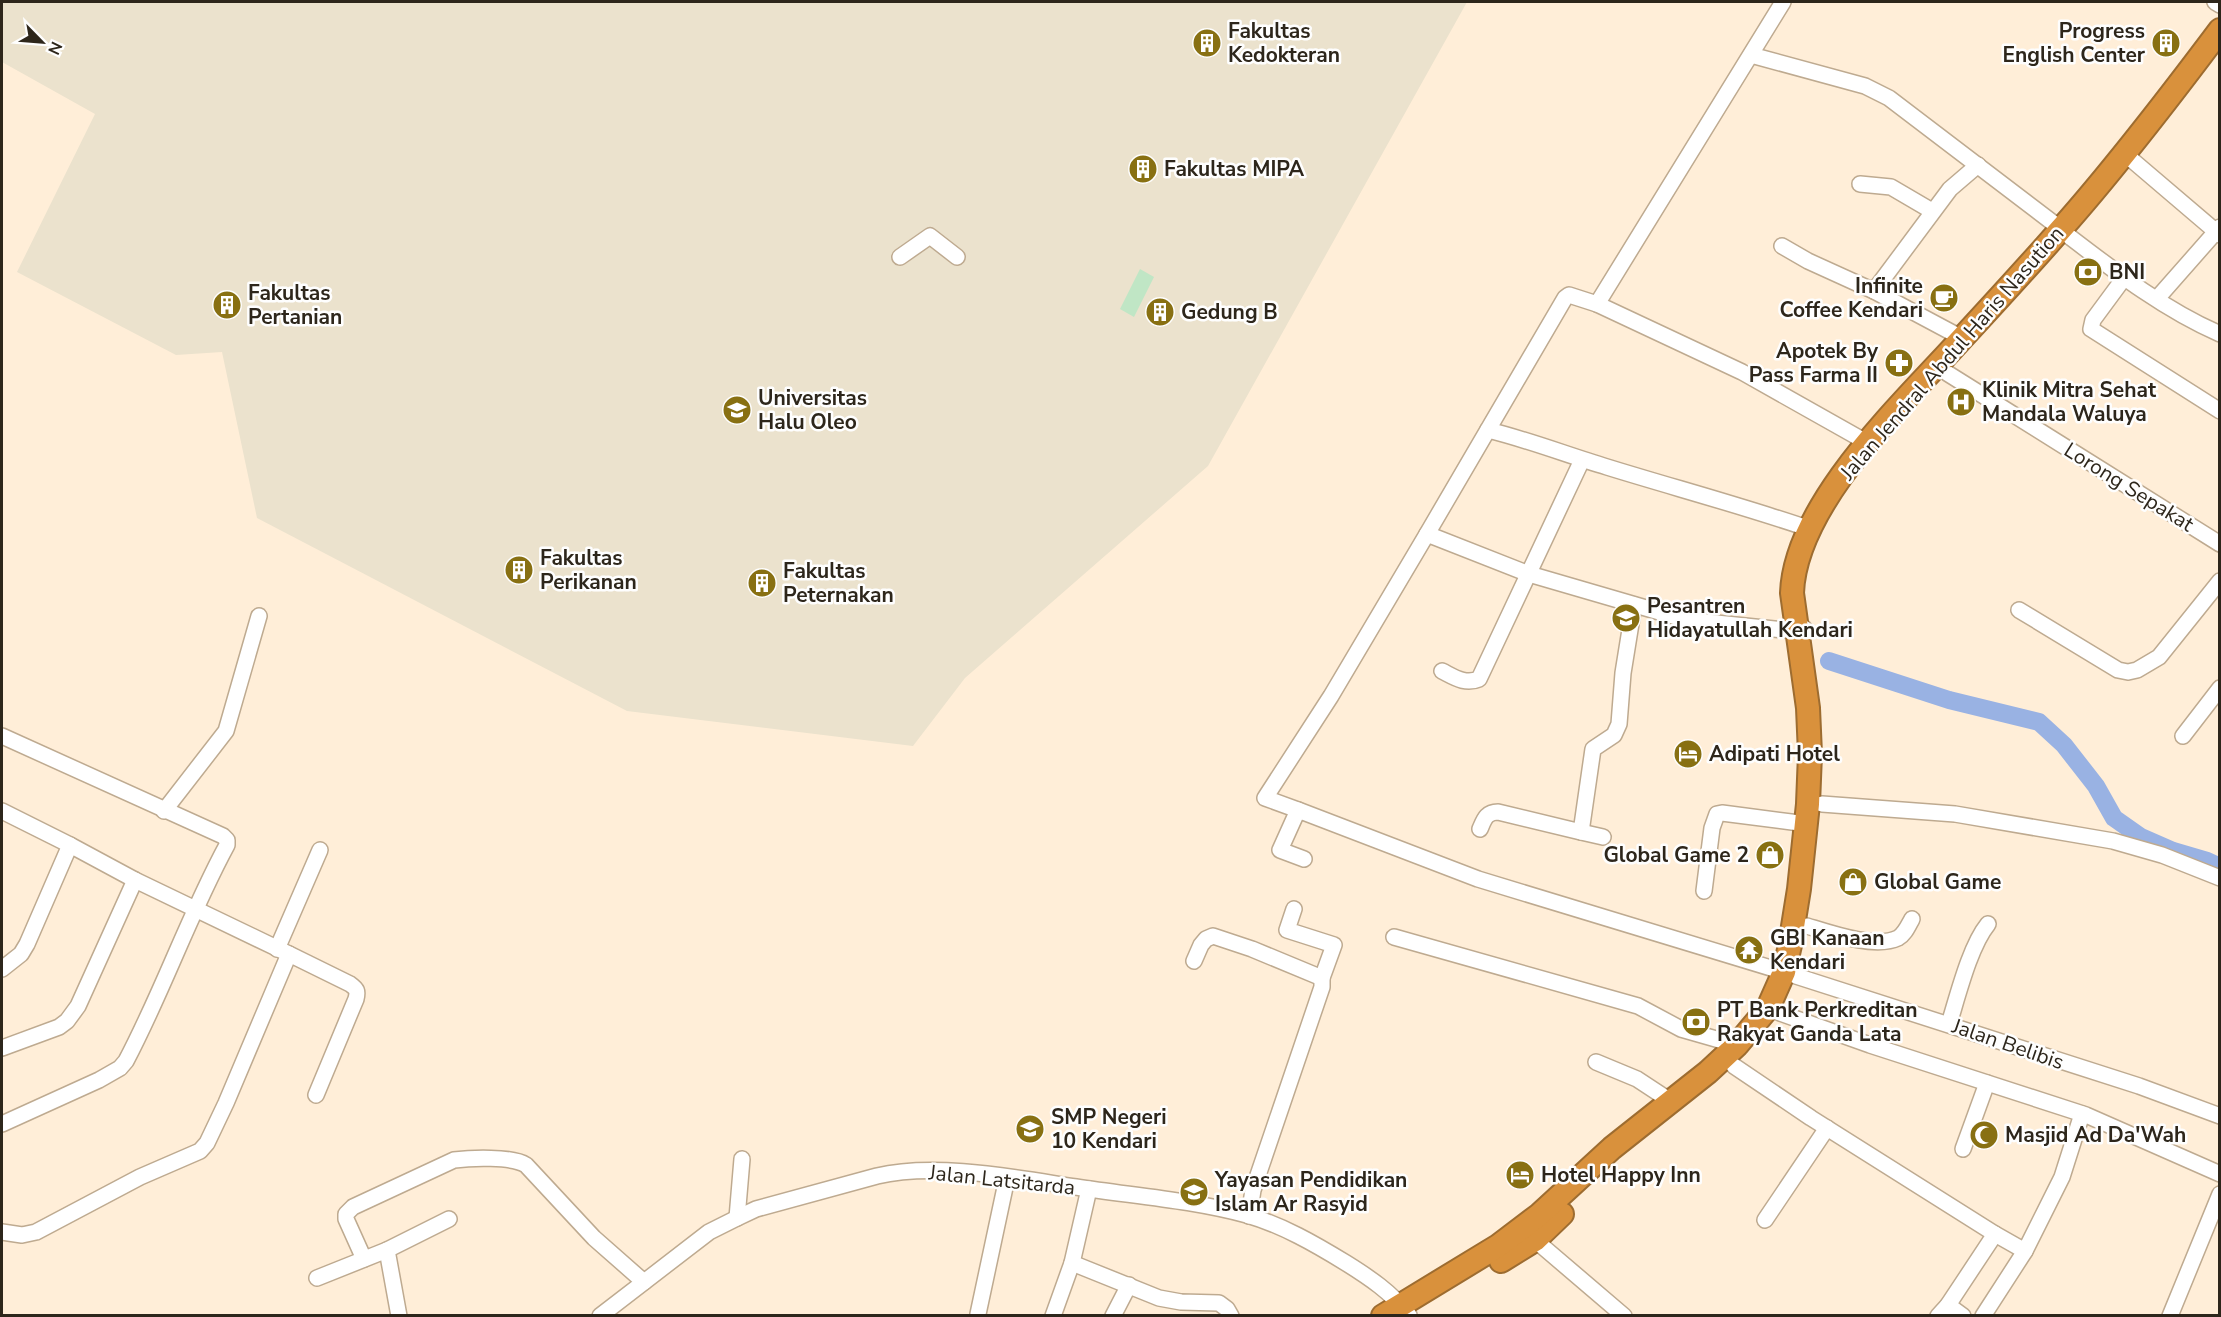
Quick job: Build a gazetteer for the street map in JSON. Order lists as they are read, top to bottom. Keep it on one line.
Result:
{"streets":{"highway":["Jalan Jendral Abdul Haris Nasution"],"street":["Lorong Sepakat","Jalan Belibis","Jalan Latsitarda"]},"crossings":[["Jalan Jendral Abdul Haris Nasution","Lorong Sepakat"],["Jalan Jendral Abdul Haris Nasution","Jalan Belibis"],["Jalan Jendral Abdul Haris Nasution","Jalan Latsitarda"]],"places":{"building":["Fakultas Kedokteran","Progress English Center","Fakultas MIPA","Fakultas Pertanian","Gedung B","Fakultas Perikanan","Fakultas Peternakan"],"bank":["BNI","PT Bank Perkreditan Rakyat Ganda Lata"],"cafe":["Infinite Coffee Kendari"],"pharmacy":["Apotek By Pass Farma II"],"hospital":["Klinik Mitra Sehat Mandala Waluya"],"school or university":["Universitas Halu Oleo","Pesantren Hidayatullah Kendari","SMP Negeri 10 Kendari","Yayasan Pendidikan Islam Ar Rasyid"],"hotel":["Adipati Hotel","Hotel Happy Inn"],"shop":["Global Game 2","Global Game"],"temple":["GBI Kanaan Kendari"],"mosque":["Masjid Ad Da'Wah"]},"north":"bottom right"}
